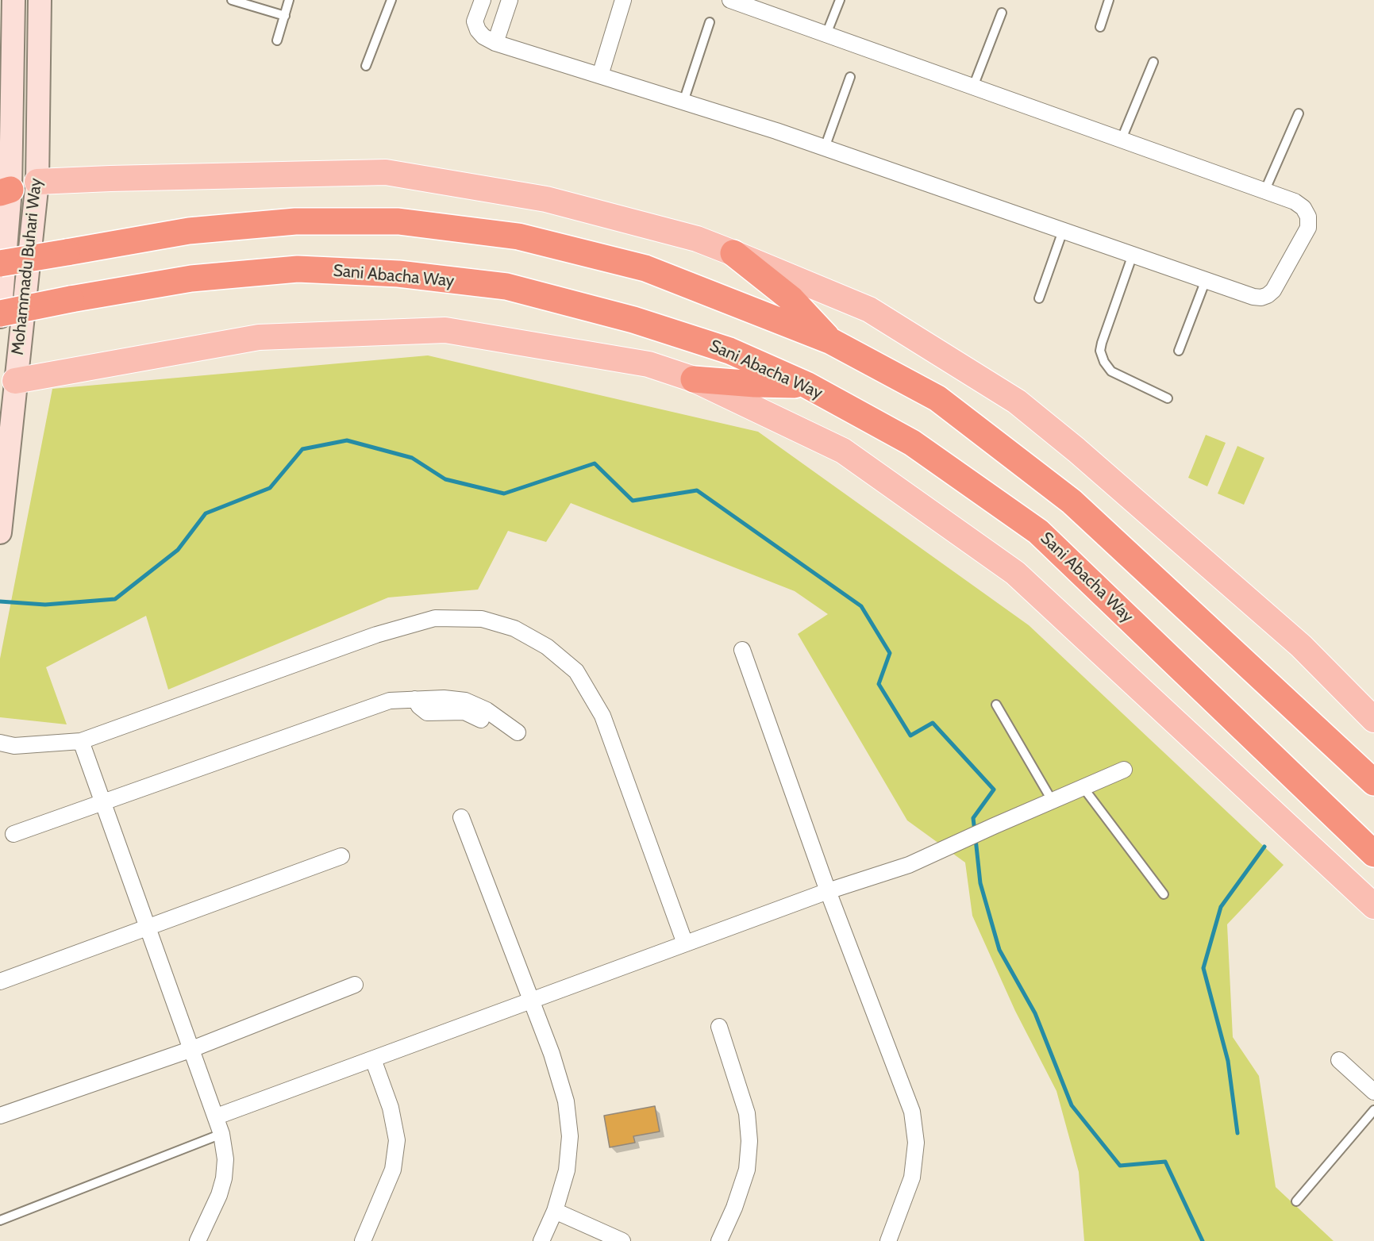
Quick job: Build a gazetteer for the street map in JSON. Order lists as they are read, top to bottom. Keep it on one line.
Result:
{"streets":{"highway":["Sani Abacha Way"],"main road":["Mohammadu Buhari Way"]},"crossings":[["Mohammadu Buhari Way","Sani Abacha Way"]]}
